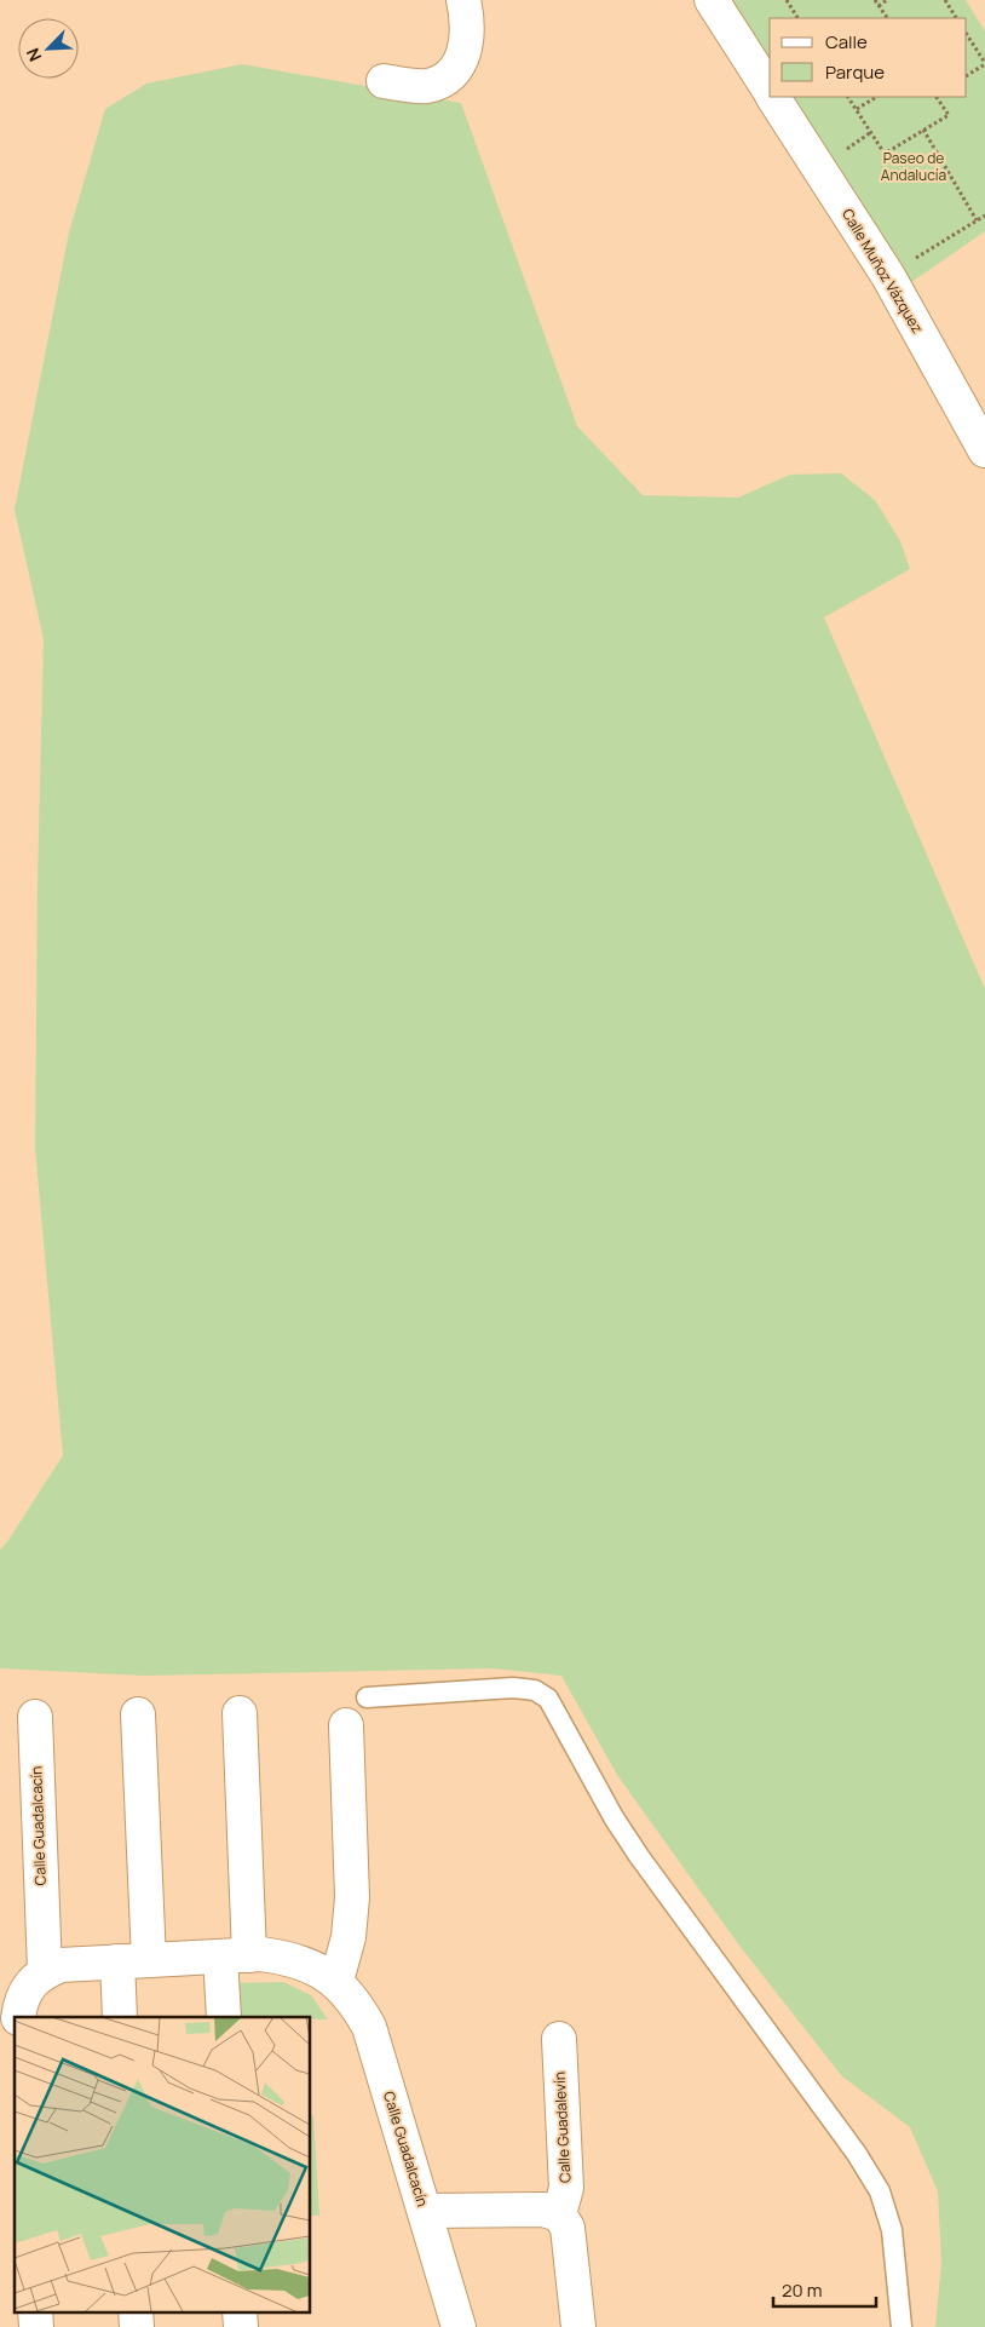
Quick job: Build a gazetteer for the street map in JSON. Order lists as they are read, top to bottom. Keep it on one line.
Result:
{"streets":{"street":["Calle Muñoz Vázquez","Calle Guadalcacín","Calle Guadalevín"]},"parks":["Paseo de Andalucía"],"legend":["Calle","Parque"],"scale_bar":"20 m","north":"bottom left"}
